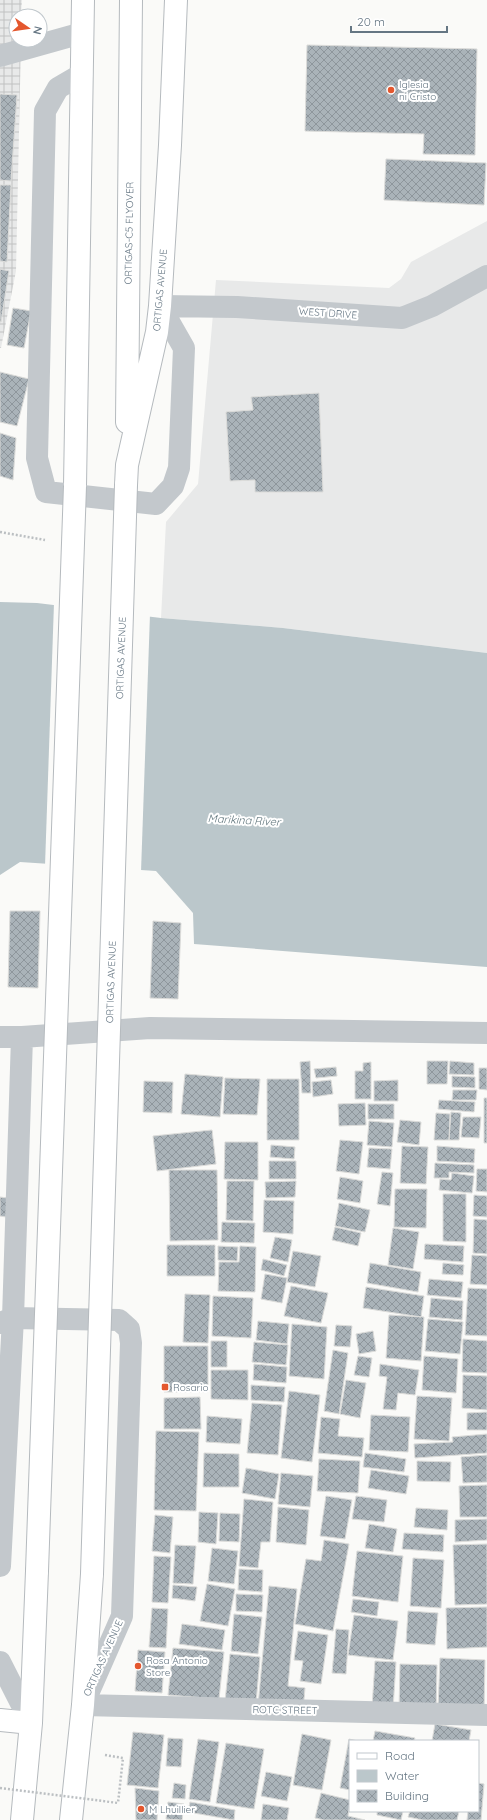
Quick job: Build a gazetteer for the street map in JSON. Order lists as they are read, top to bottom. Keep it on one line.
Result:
{"streets":{"main road":["ORTIGAS-C5 FLYOVER","ORTIGAS AVENUE"],"street":["WEST DRIVE","ROTC STREET"]},"crossings":[["ORTIGAS-C5 FLYOVER","ORTIGAS AVENUE"],["ORTIGAS AVENUE","WEST DRIVE"],["ORTIGAS AVENUE","ROTC STREET"]],"water":["Marikina River"],"places":{"other":["Iglesia ni Cristo","Rosa Antonio Store","M Lhuillier"],"transit":["Rosario"]},"legend":["Road","Water","Building"],"scale_bar":"20 m","north":"right"}
